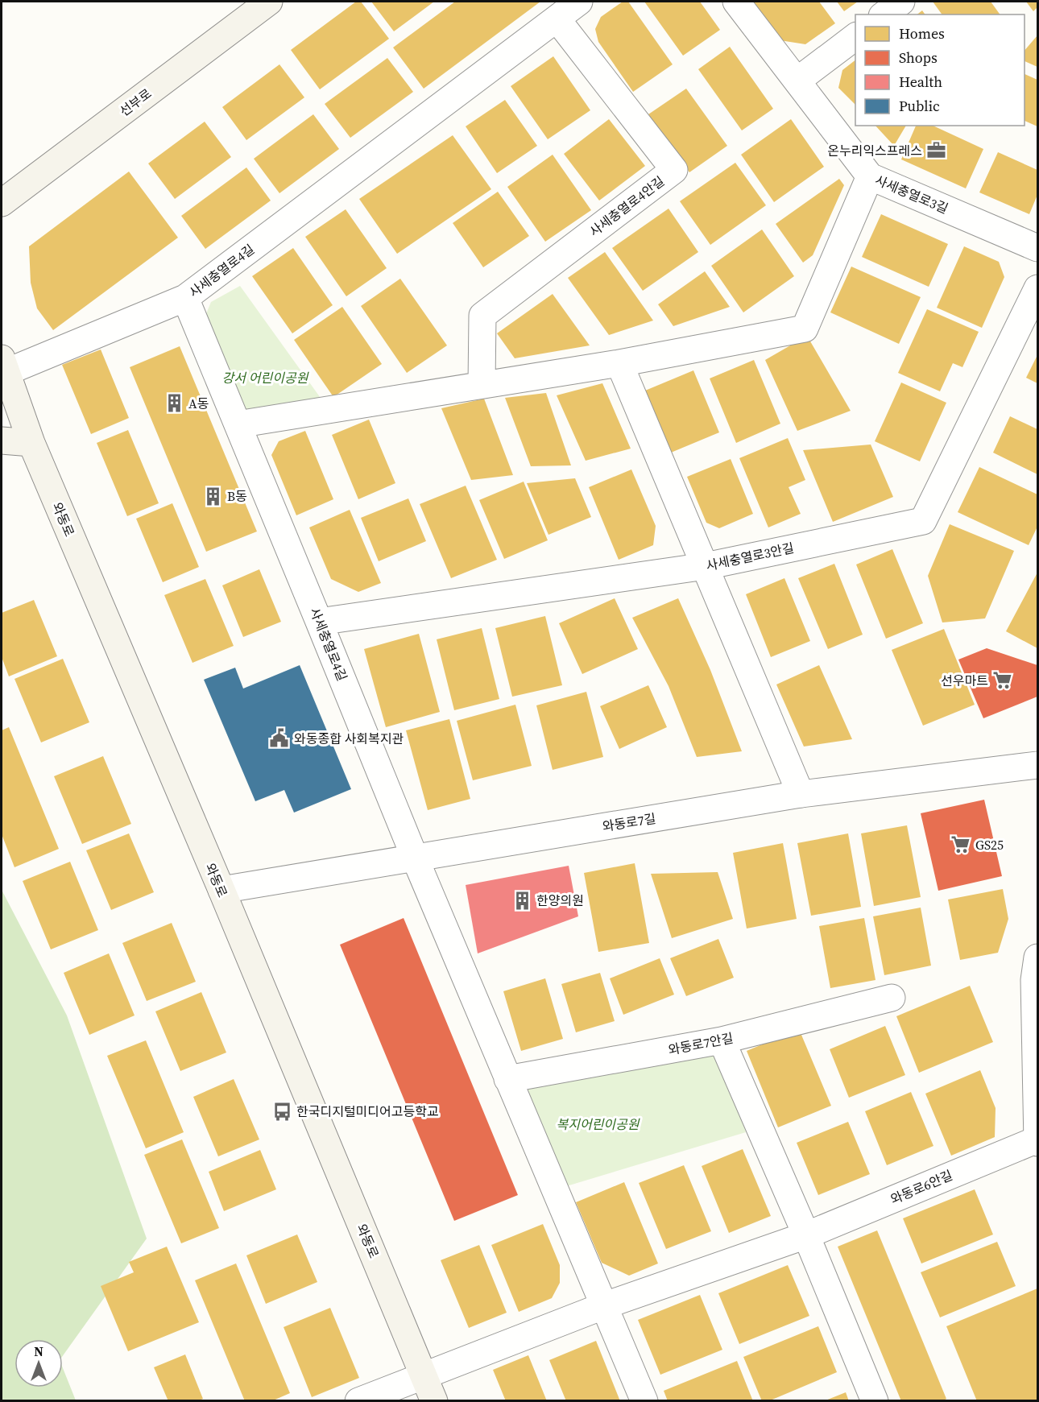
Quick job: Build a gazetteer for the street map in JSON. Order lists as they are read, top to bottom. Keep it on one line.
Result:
{"streets":{"main road":["선부로","와동로"],"street":["사세충열로3길","사세충열로4안길","사세충열로4길","사세충열로3안길","와동로7길","와동로7안길","와동로6안길"]},"crossings":[["사세충열로4안길","사세충열로4길"],["사세충열로4길","사세충열로3안길"],["사세충열로4길","와동로7길"],["와동로","와동로7길"]],"parks":["강서 어린이공원","복지어린이공원"],"places":{"office":["온누리익스프레스"],"building":["A동","B동","한양의원"],"supermarket":["선우마트","GS25"],"public building":["와동종합 사회복지관"],"bus stop":["한국디지털미디어고등학교"]},"legend":["Homes","Shops","Health","Public"],"north":"top"}
